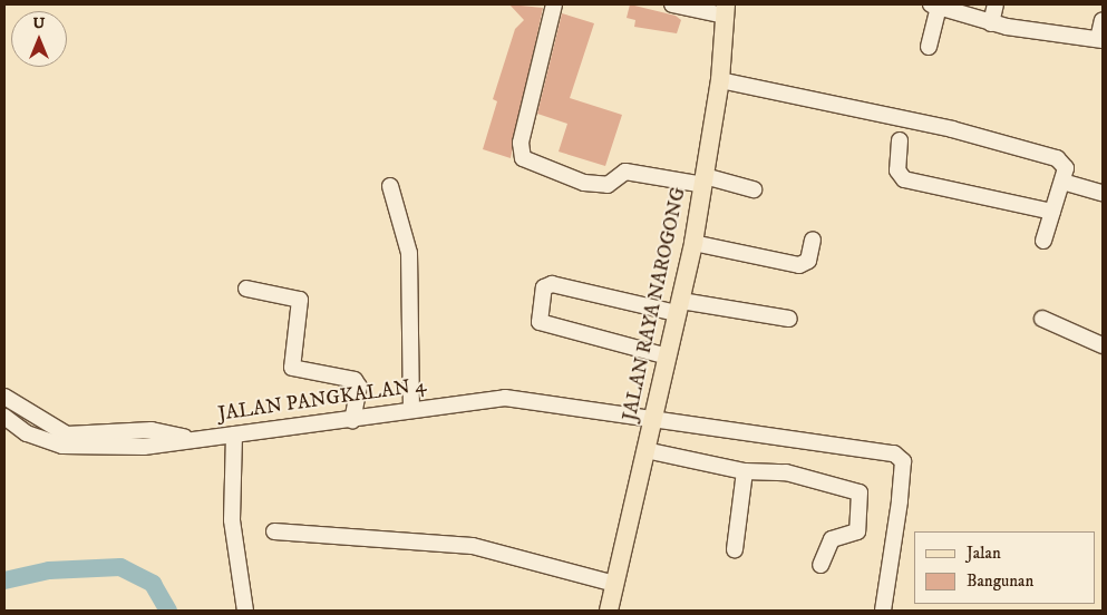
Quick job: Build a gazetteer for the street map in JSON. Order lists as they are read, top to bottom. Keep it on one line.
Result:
{"streets":{"main road":["JALAN RAYA NAROGONG"],"street":["JALAN PANGKALAN 4"]},"crossings":[["JALAN RAYA NAROGONG","JALAN PANGKALAN 4"]],"legend":["Jalan","Bangunan"],"north":"top"}
